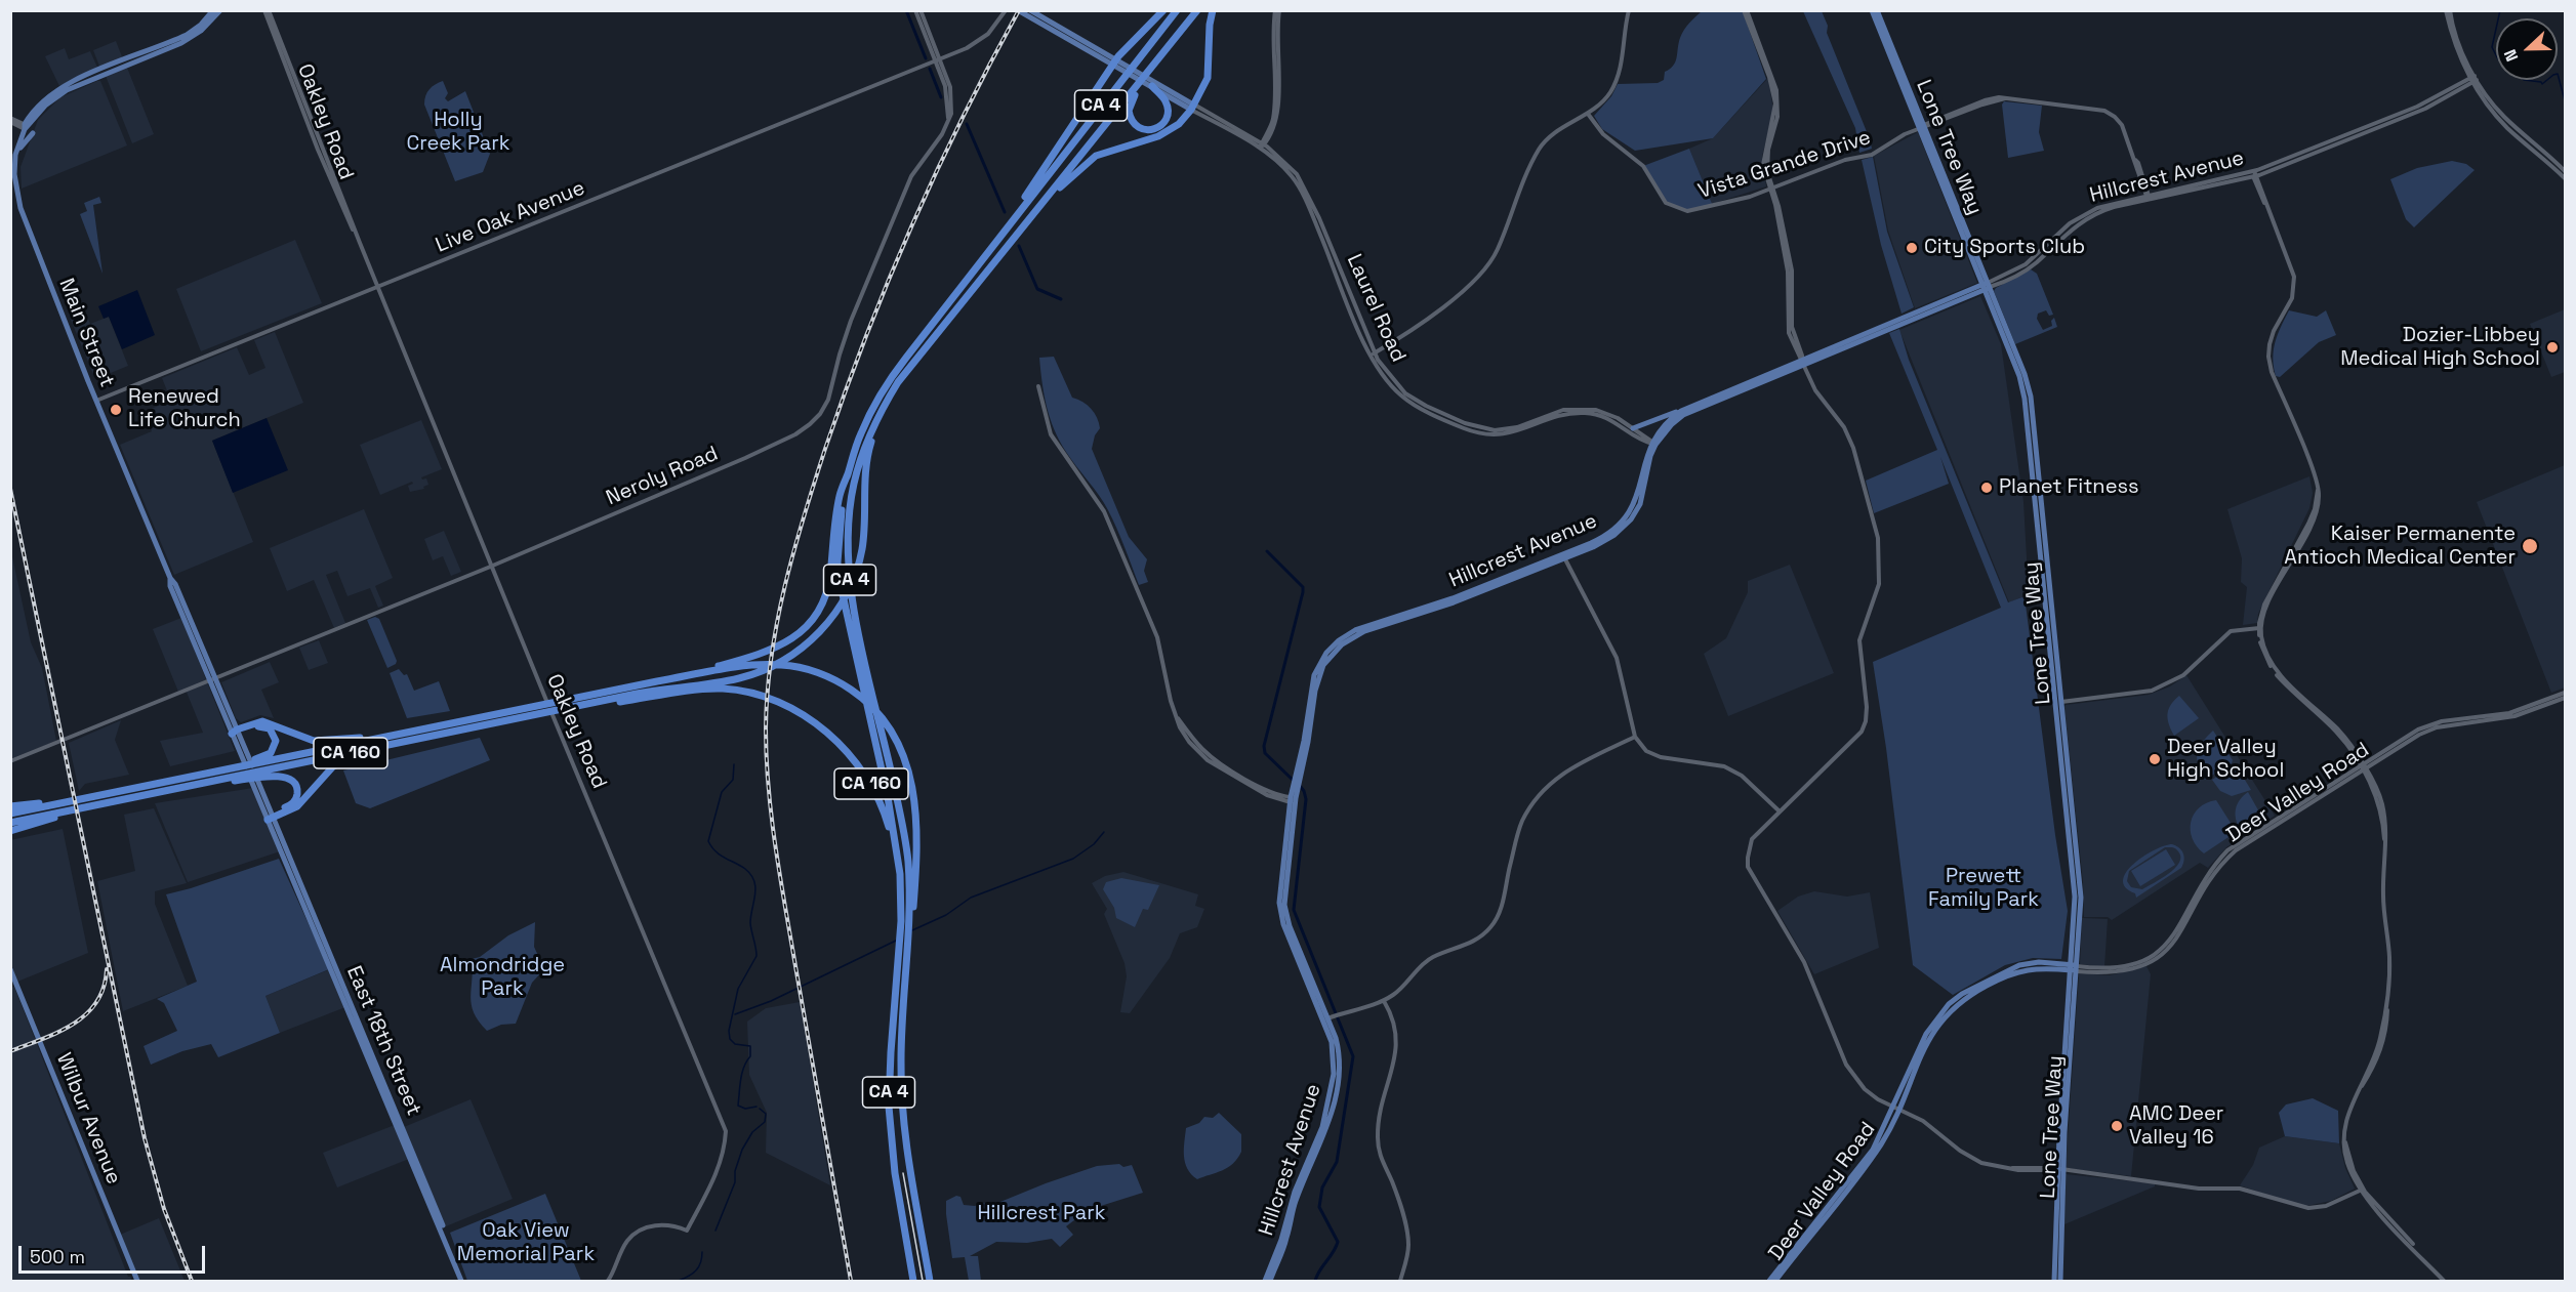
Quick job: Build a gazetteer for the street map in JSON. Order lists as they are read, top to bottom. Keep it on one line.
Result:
{"streets":{"highway":["CA 4","CA 160"],"main road":["Lone Tree Way","Hillcrest Avenue","Laurel Road","Main Street","Deer Valley Road","East 18th Street","Wilbur Avenue"],"street":["Oakley Road","Vista Grande Drive","Live Oak Avenue","Neroly Road"]},"crossings":[["CA 4","CA 160"],["Oakley Road","Live Oak Avenue"],["Oakley Road","Neroly Road"],["Lone Tree Way","Vista Grande Drive"],["Lone Tree Way","Hillcrest Avenue"],["Lone Tree Way","Deer Valley Road"],["Vista Grande Drive","Hillcrest Avenue"],["Hillcrest Avenue","Laurel Road"],["Live Oak Avenue","Main Street"],["Live Oak Avenue","Neroly Road"],["Main Street","Neroly Road"],["Main Street","East 18th Street"]],"parks":["Holly Creek Park","Prewett Family Park","Almondridge Park","Hillcrest Park","Oak View Memorial Park"],"places":["City Sports Club","Dozier-Libbey Medical High School","Renewed Life Church","Planet Fitness","Kaiser Permanente Antioch Medical Center","Deer Valley High School","AMC Deer Valley 16"],"scale_bar":"500 m","north":"left"}
